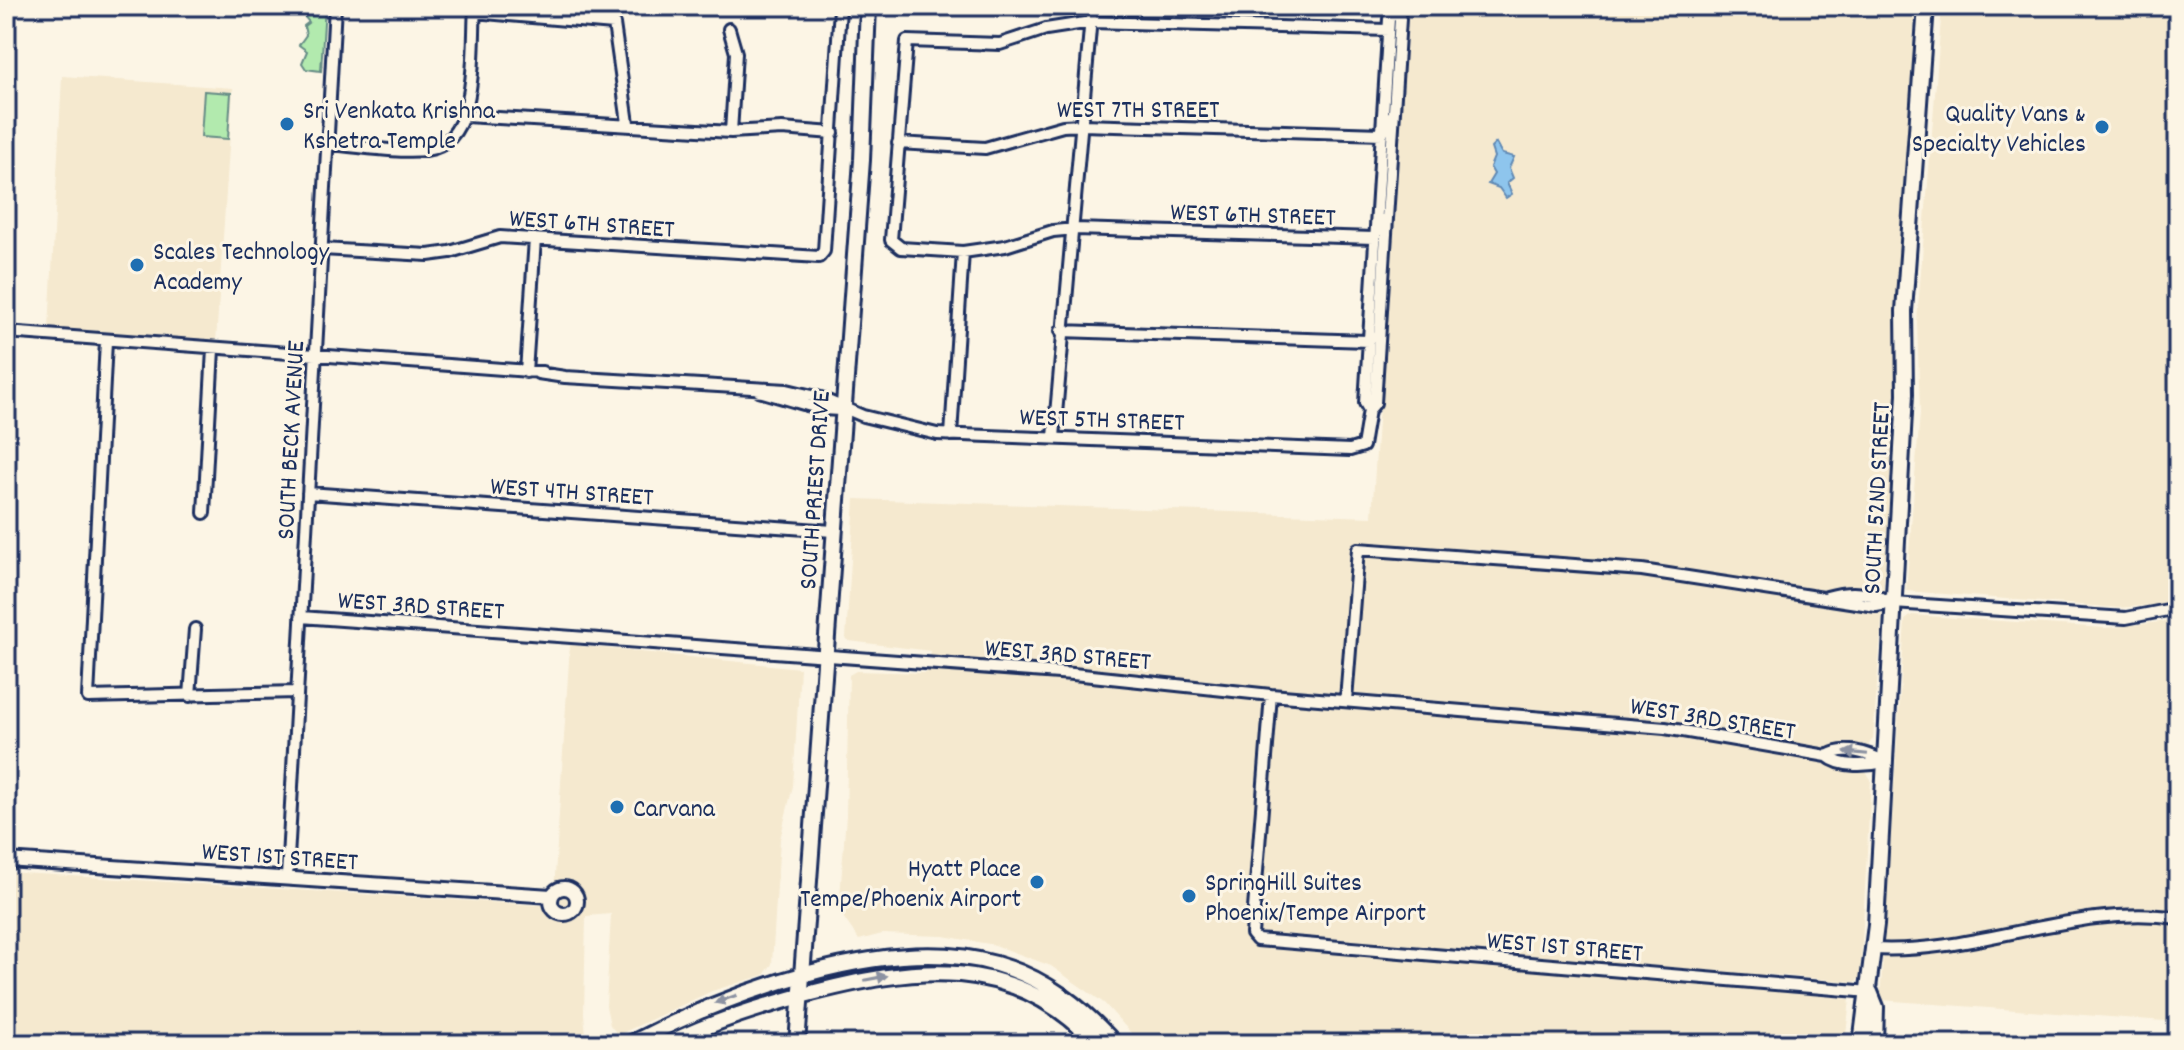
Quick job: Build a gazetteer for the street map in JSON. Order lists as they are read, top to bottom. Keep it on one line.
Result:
{"streets":{"main road":["SOUTH PRIEST DRIVE","SOUTH 52ND STREET"],"street":["WEST 7TH STREET","WEST 6TH STREET","WEST 5TH STREET","SOUTH BECK AVENUE","WEST 4TH STREET","WEST 3RD STREET","WEST 1ST STREET"]},"crossings":[["WEST 7TH STREET","WEST 6TH STREET"],["WEST 6TH STREET","SOUTH BECK AVENUE"],["WEST 5TH STREET","SOUTH BECK AVENUE"],["WEST 5TH STREET","SOUTH PRIEST DRIVE"],["SOUTH BECK AVENUE","WEST 4TH STREET"],["SOUTH BECK AVENUE","WEST 3RD STREET"],["SOUTH BECK AVENUE","WEST 1ST STREET"],["WEST 4TH STREET","SOUTH PRIEST DRIVE"],["SOUTH PRIEST DRIVE","WEST 3RD STREET"],["SOUTH 52ND STREET","WEST 3RD STREET"],["SOUTH 52ND STREET","WEST 1ST STREET"],["WEST 3RD STREET","WEST 1ST STREET"]],"places":["Sri Venkata Krishna Kshetra Temple","Quality Vans & Specialty Vehicles","Scales Technology Academy","Carvana","Hyatt Place Tempe/Phoenix Airport","SpringHill Suites Phoenix/Tempe Airport"]}
